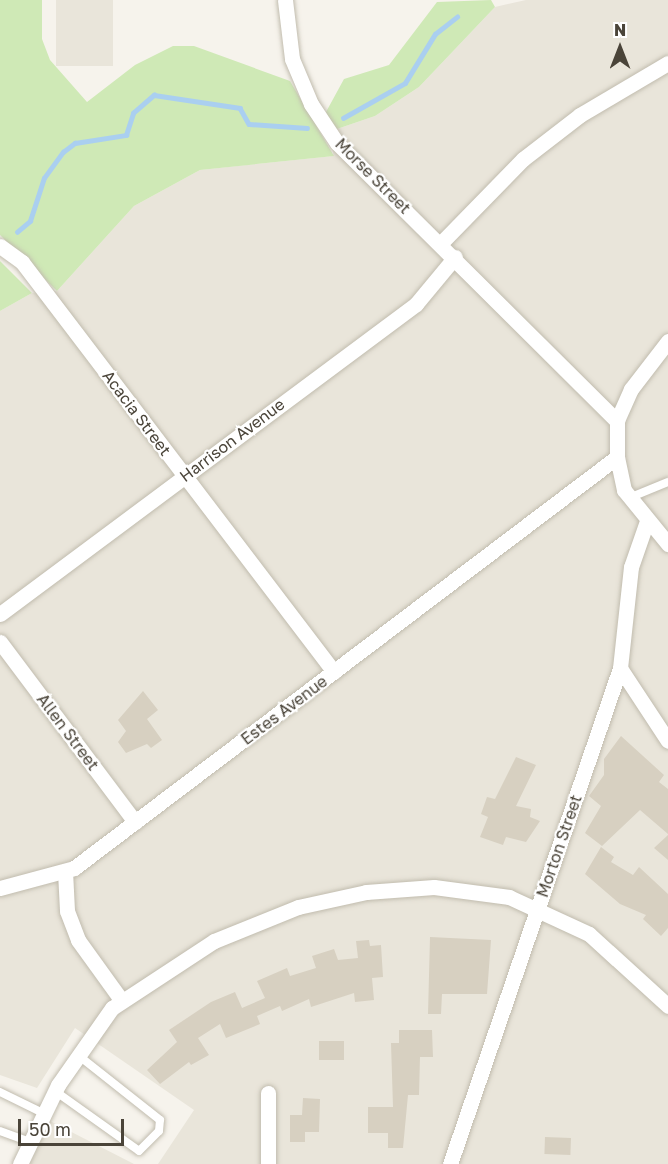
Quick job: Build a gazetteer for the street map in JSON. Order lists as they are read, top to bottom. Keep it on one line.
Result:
{"streets":{"street":["Morse Street","Acacia Street","Harrison Avenue","Estes Avenue","Allen Street","Morton Street"]},"crossings":[["Morse Street","Harrison Avenue"],["Acacia Street","Harrison Avenue"],["Acacia Street","Estes Avenue"],["Estes Avenue","Allen Street"]],"scale_bar":"50 m","north":"top"}
